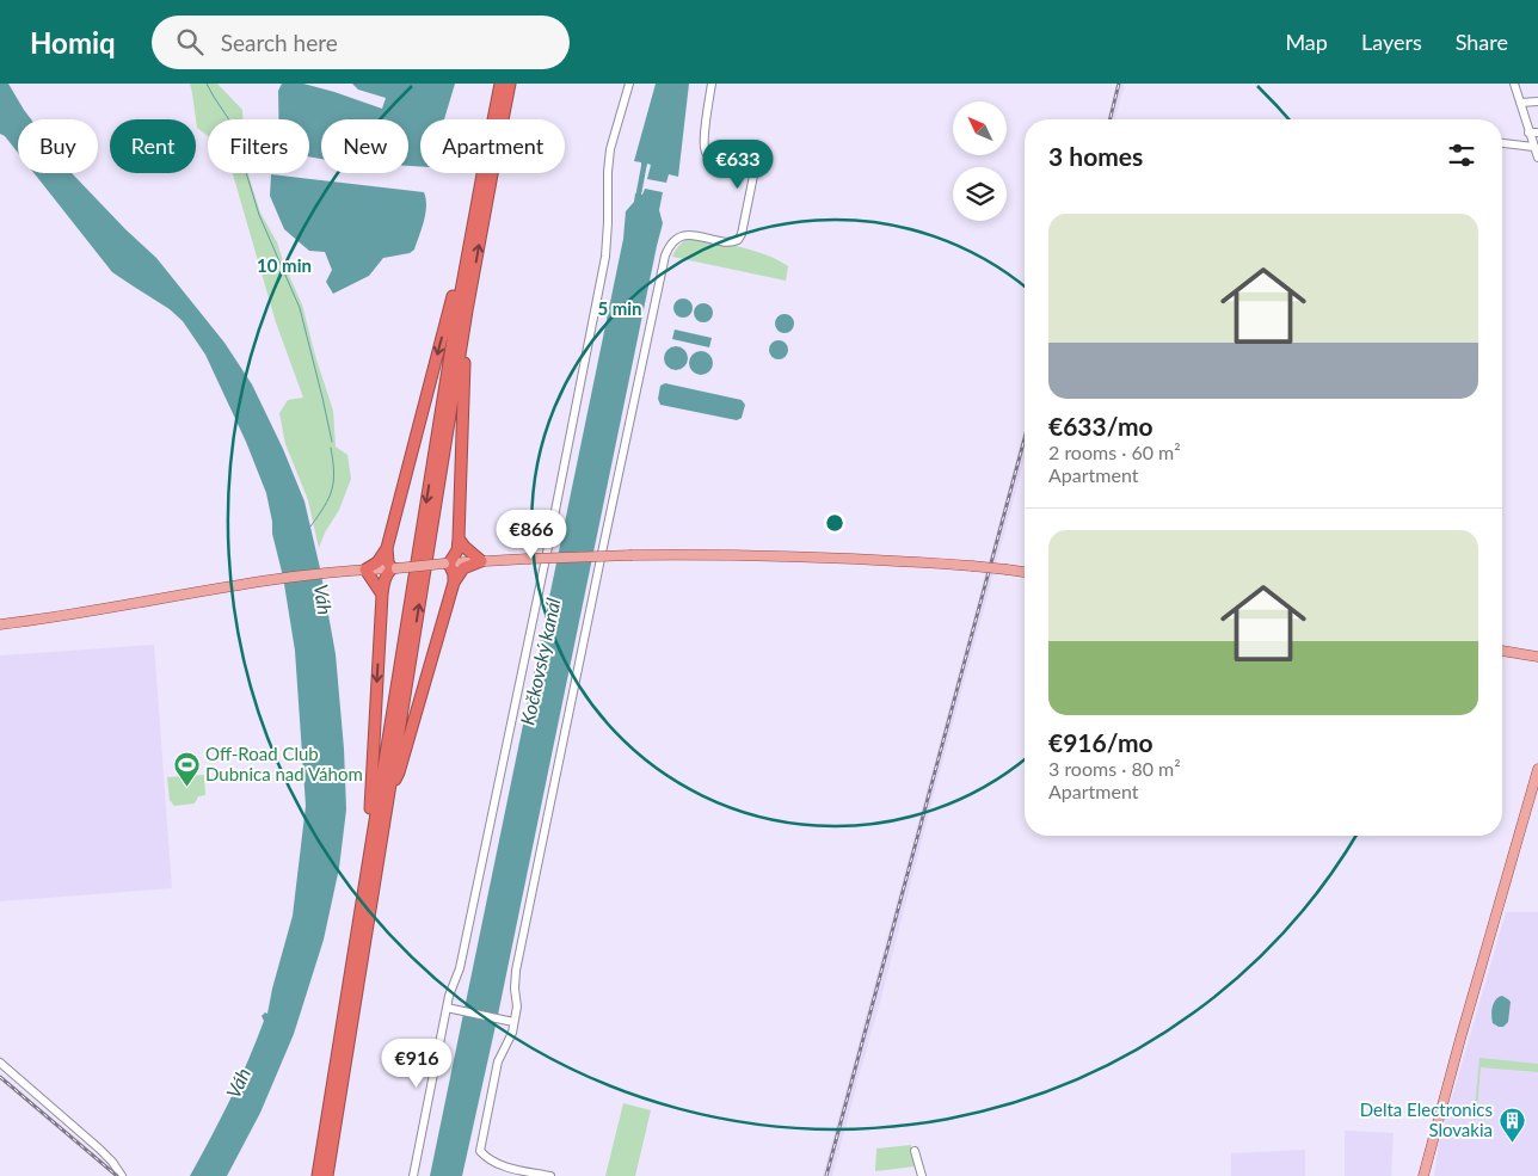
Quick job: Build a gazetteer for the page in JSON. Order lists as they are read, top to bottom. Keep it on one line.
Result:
{"water":["Váh","Kočkovský kanál"],"places":{"sports":["Off-Road Club Dubnica nad Váhom"],"building":["Delta Electronics Slovakia"]},"north":"top left","page":{"header":"Homiq","search":"Search here","nav":["Map","Layers","Share"],"chip":["Buy","Rent","Filters","New","Apartment"],"heading":"3 homes","price":["€633","€866","€916"],"list":[{"name":"€633/mo","note":"2 rooms · 60 m² · Apartment"},{"name":"€916/mo","note":"3 rooms · 80 m² · Apartment"}]},"rings":["10 min","5 min"]}
